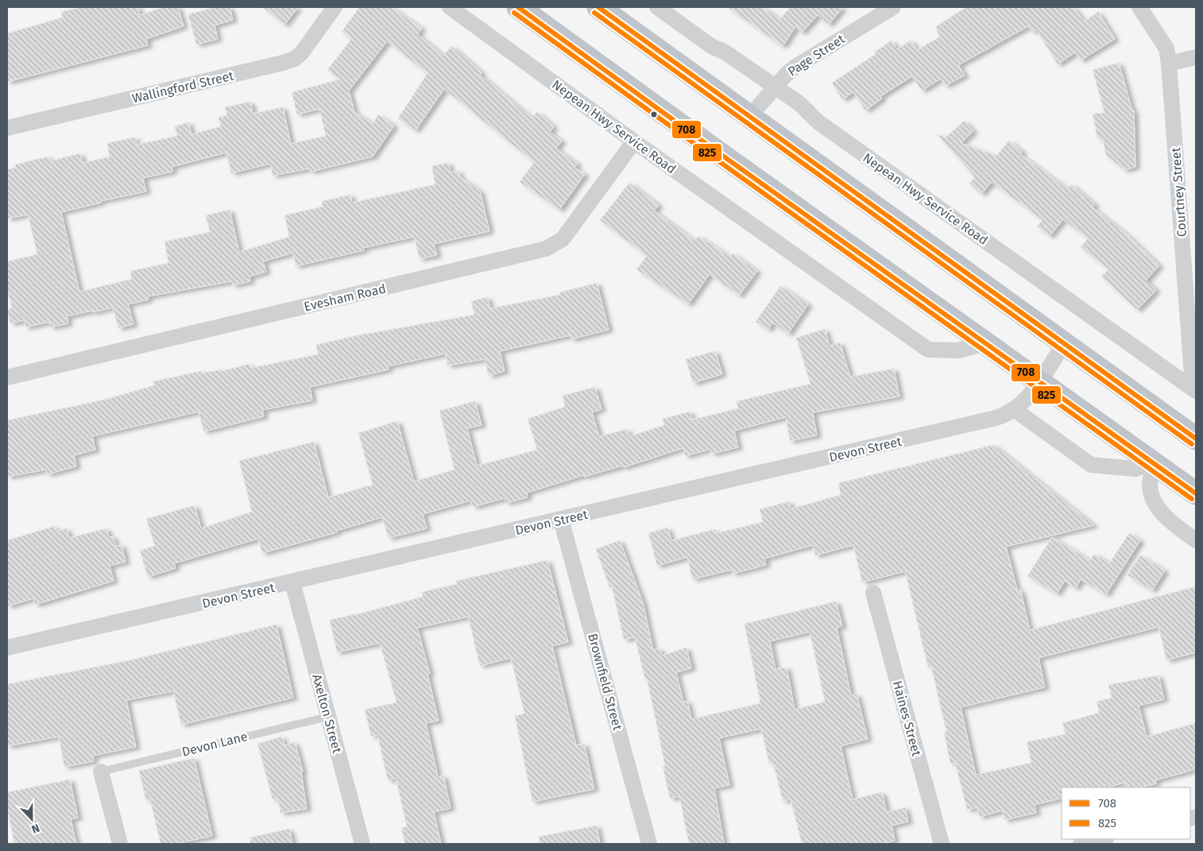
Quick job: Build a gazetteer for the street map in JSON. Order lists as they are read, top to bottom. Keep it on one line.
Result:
{"streets":{"street":["Page Street","Wallingford Street","Nepean Hwy Service Road","Courtney Street","Evesham Road","Devon Street","Brownfield Street","Axelton Street","Haines Street"],"lane":["Devon Lane"]},"crossings":[["Page Street","Nepean Hwy Service Road"],["Nepean Hwy Service Road","Courtney Street"],["Nepean Hwy Service Road","Evesham Road"],["Devon Street","Brownfield Street"],["Devon Street","Axelton Street"],["Axelton Street","Devon Lane"]],"lines":["transit line 708","transit line 825"],"legend":["708","825"],"north":"bottom"}
